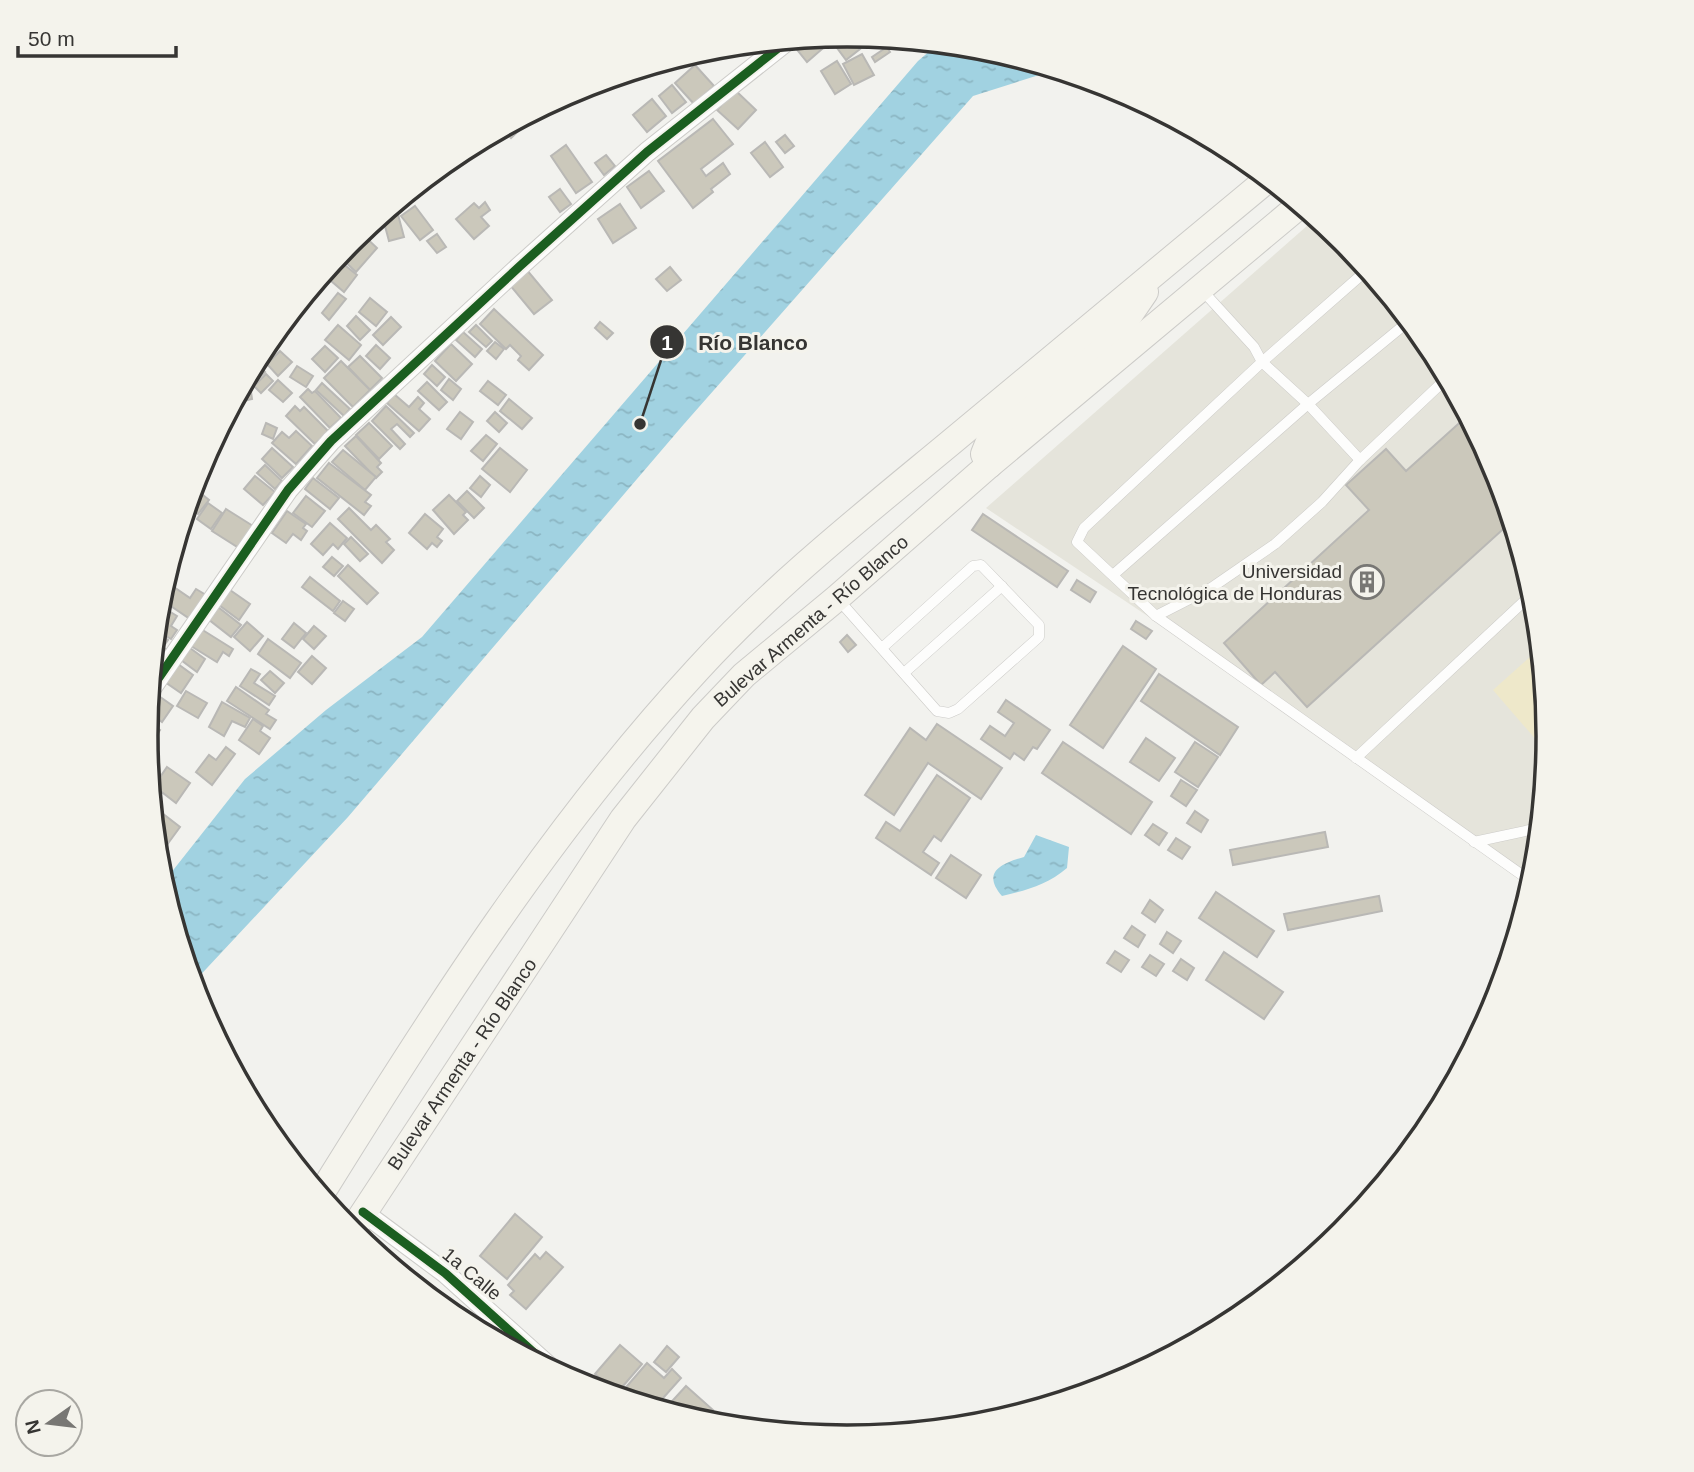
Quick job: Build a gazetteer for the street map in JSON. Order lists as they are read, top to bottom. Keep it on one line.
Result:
{"streets":{"main road":["Bulevar Armenta - Río Blanco"],"street":["1a Calle"]},"places":{"other":["Río Blanco"],"building":["Universidad Tecnológica de Honduras"]},"scale_bar":"50 m","north":"left"}
